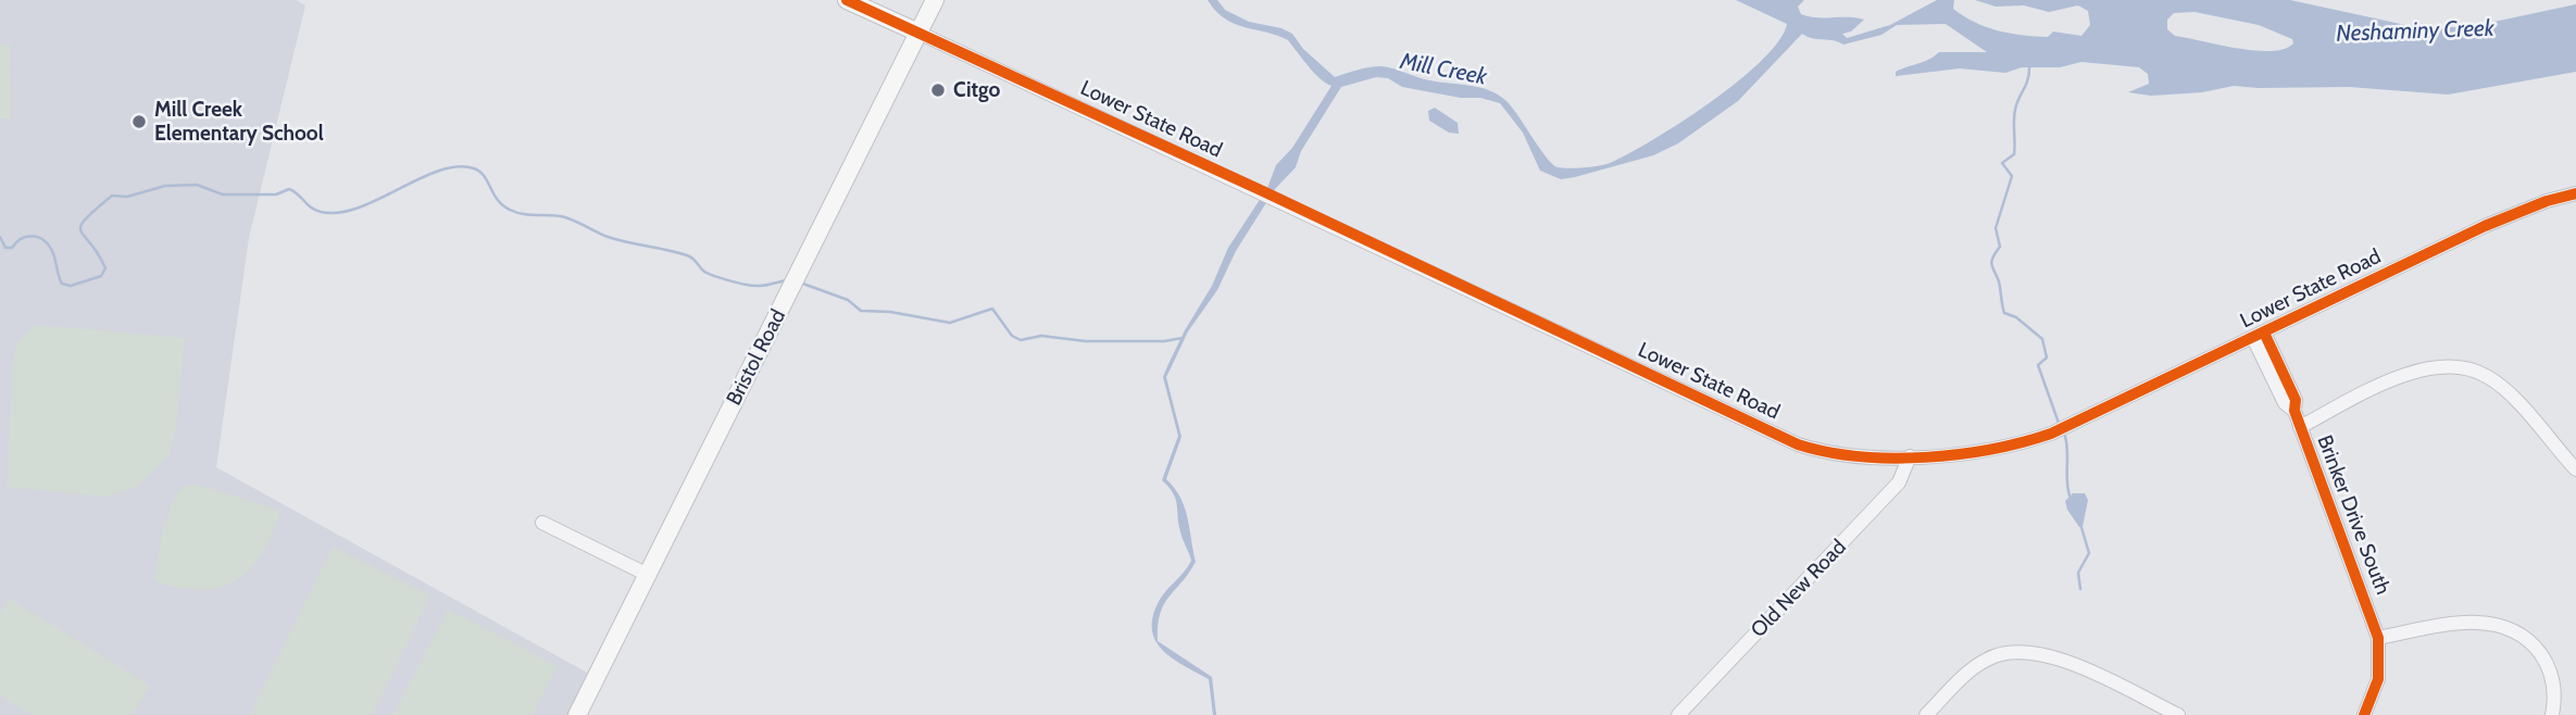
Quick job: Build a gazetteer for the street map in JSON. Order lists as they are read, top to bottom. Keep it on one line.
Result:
{"streets":{"main road":["Lower State Road","Bristol Road"],"street":["Brinker Drive South","Old New Road"]},"crossings":[["Lower State Road","Bristol Road"],["Lower State Road","Brinker Drive South"],["Lower State Road","Old New Road"]],"water":["Neshaminy Creek","Mill Creek"],"places":["Citgo","Mill Creek Elementary School"]}
